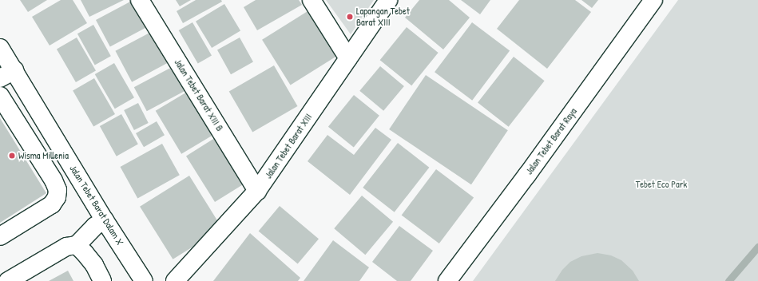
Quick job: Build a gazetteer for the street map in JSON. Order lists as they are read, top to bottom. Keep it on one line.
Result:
{"streets":{"street":["Jalan Tebet Barat XIII B","Jalan Tebet Barat Raya","Jalan Tebet Barat XIII","Jalan Tebet Barat Dalam X"]},"crossings":[["Jalan Tebet Barat XIII B","Jalan Tebet Barat XIII"]],"parks":["Tebet Eco Park"],"places":["Lapangan Tebet Barat XIII","Wisma Millenia"]}
